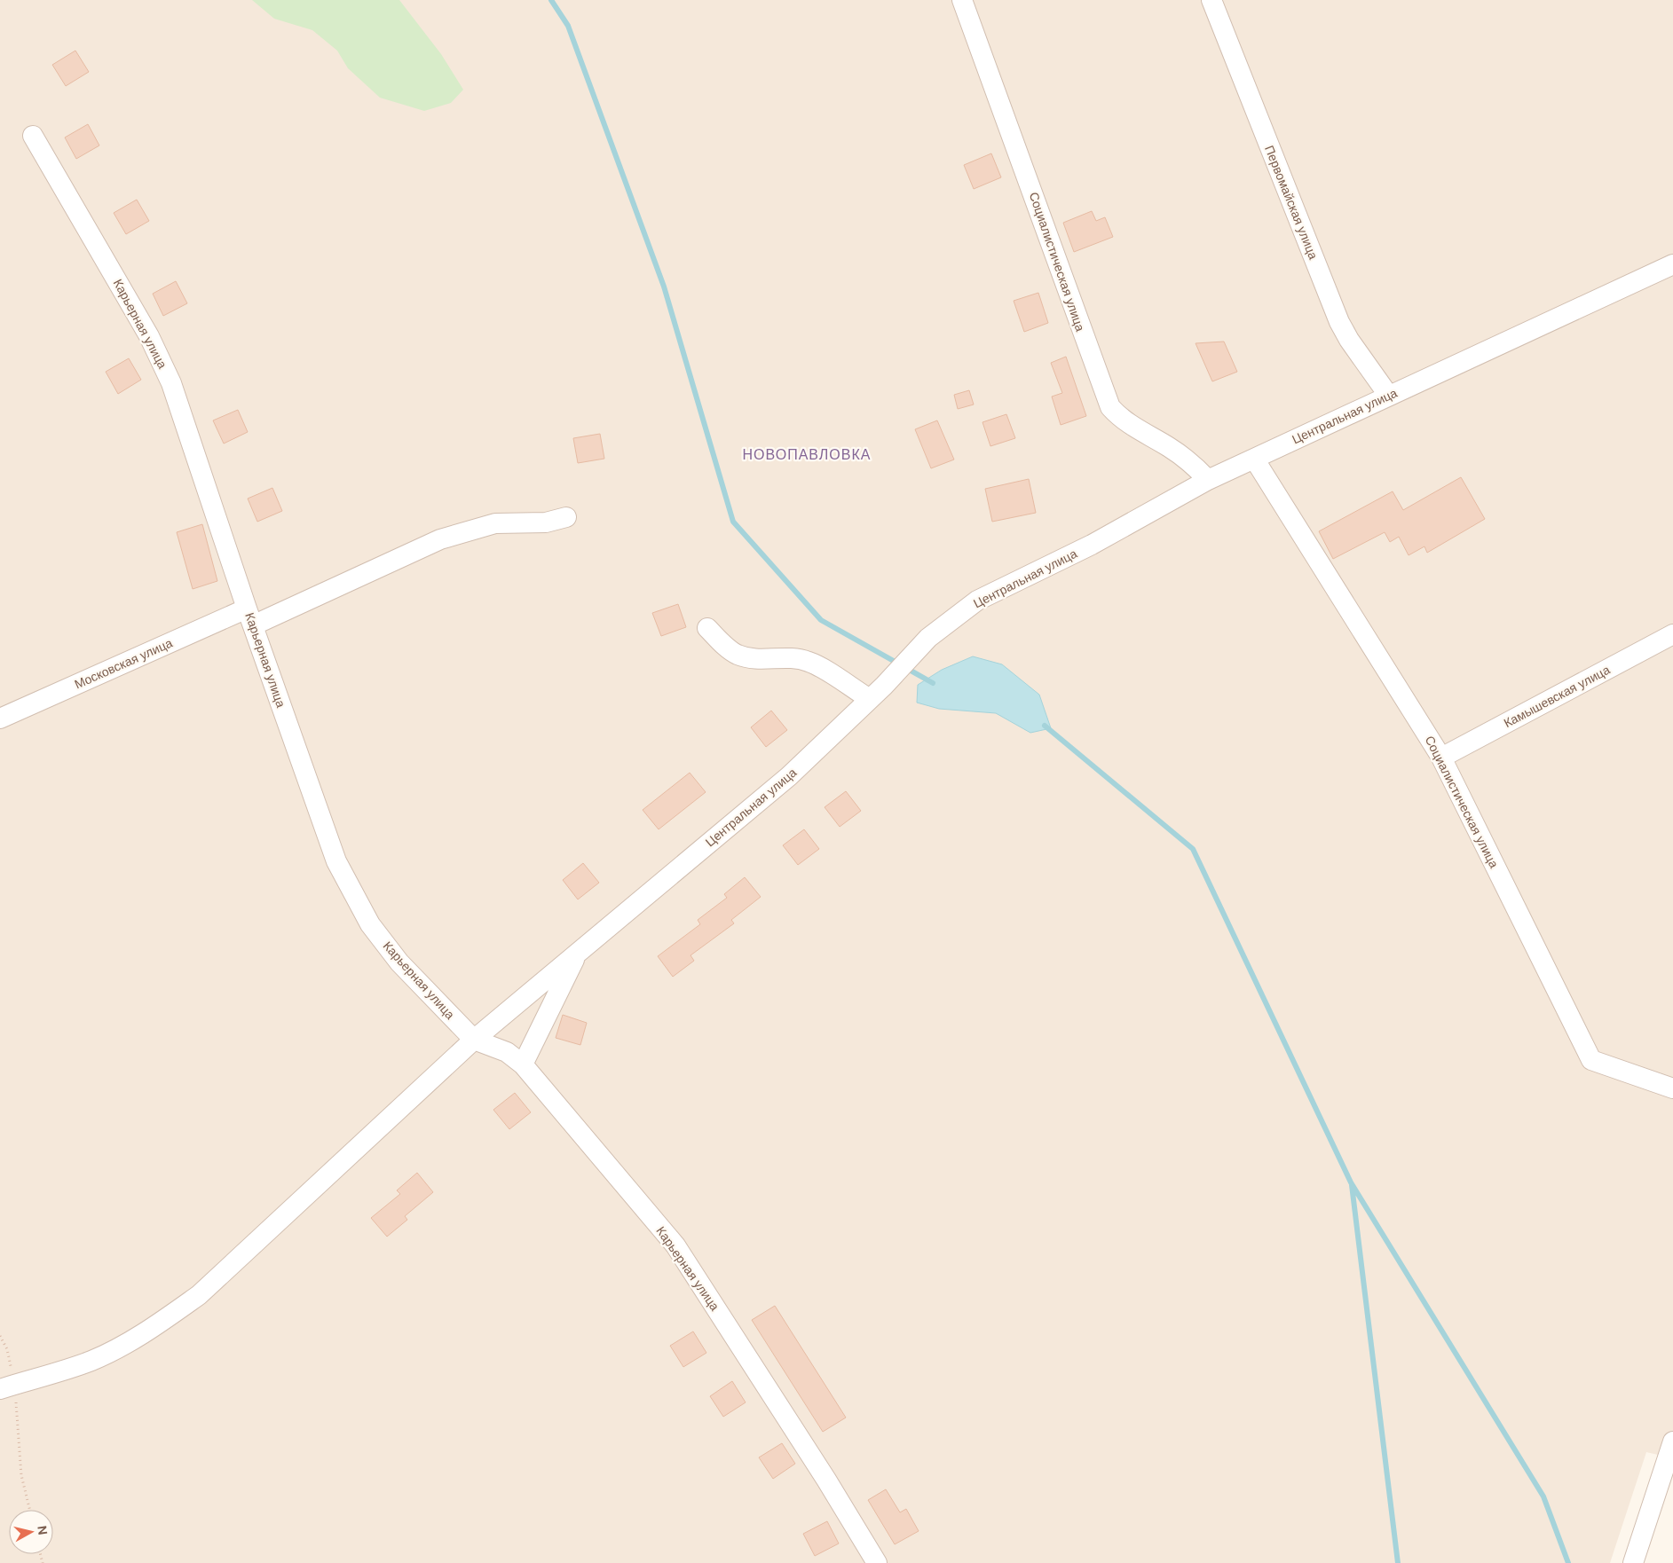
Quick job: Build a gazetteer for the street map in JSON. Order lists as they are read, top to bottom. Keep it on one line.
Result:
{"streets":{"street":["Первомайская улица","Социалистическая улица","Карьерная улица","Центральная улица","Московская улица","Камышевская улица"]},"crossings":[["Первомайская улица","Центральная улица"],["Социалистическая улица","Центральная улица"],["Социалистическая улица","Камышевская улица"],["Карьерная улица","Центральная улица"],["Карьерная улица","Московская улица"]],"districts":["НОВОПАВЛОВКА"],"north":"right"}
